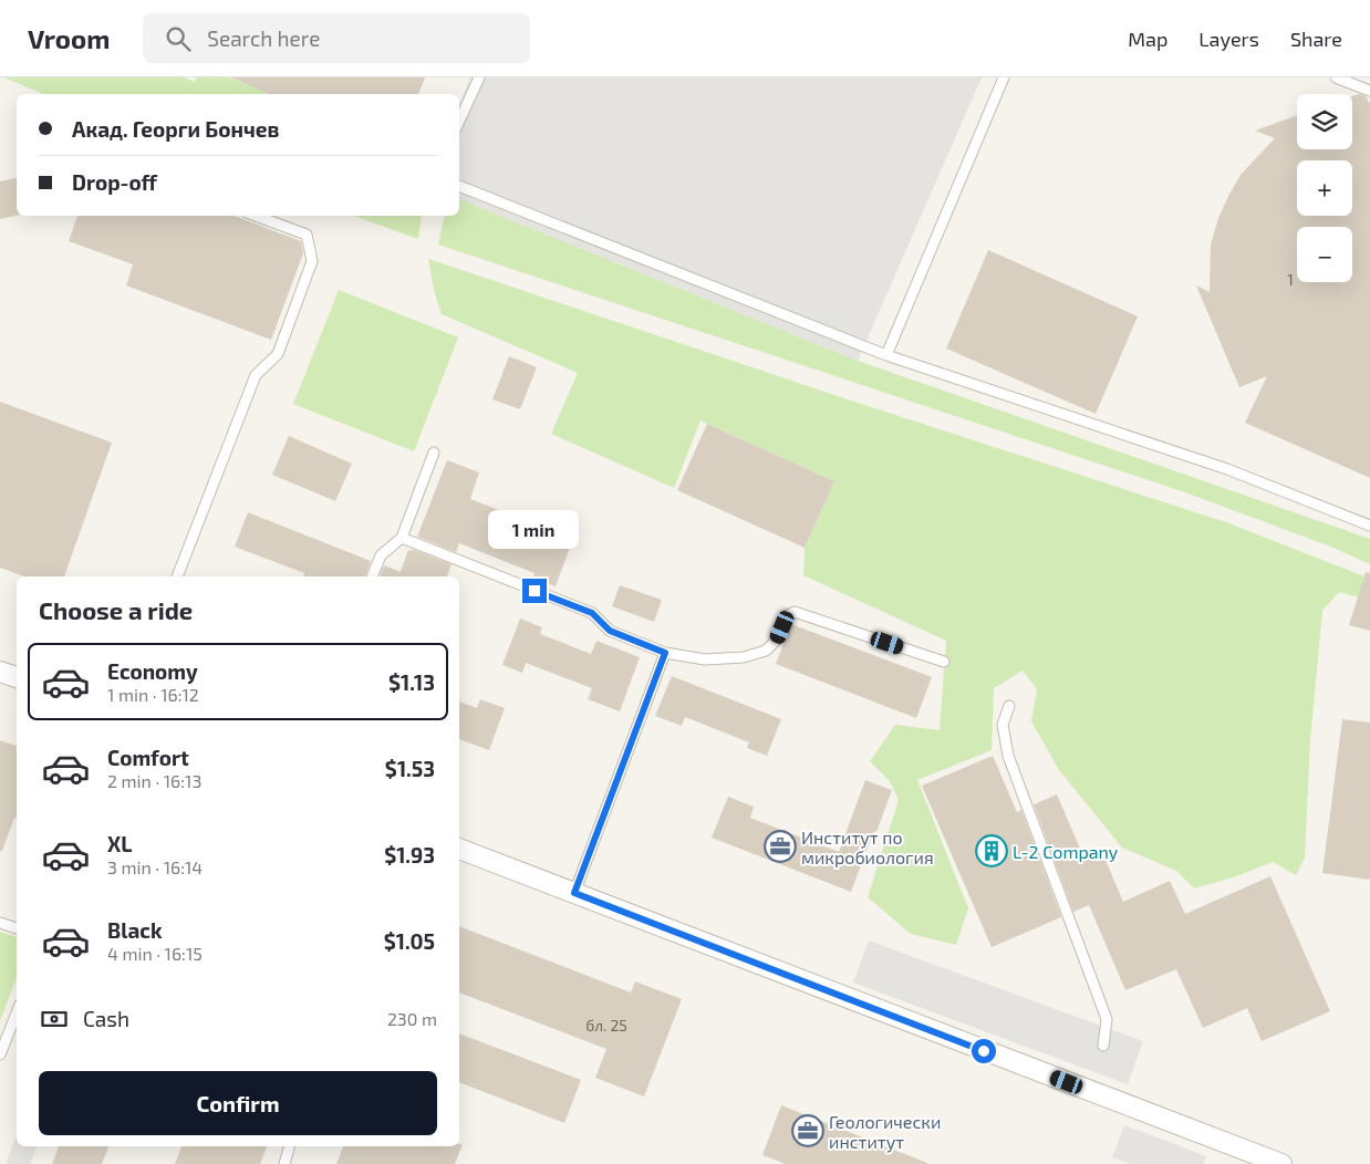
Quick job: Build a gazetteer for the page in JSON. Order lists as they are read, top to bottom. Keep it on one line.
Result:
{"places":{"office":["Институт по микробиология","Геологически институт"],"building":["L-2 Company"]},"house_numbers":["1","бл. 25"],"page":{"header":"Vroom","search":"Search here","nav":["Map","Layers","Share"],"map_buttons":["+","−"],"banner":["Акад. Георги Бончев","Drop-off"],"bubble":"1 min","heading":"Choose a ride","list":[{"name":"Economy","note":"1 min · 16:12","value":"$1.13"},{"name":"Comfort","note":"2 min · 16:13","value":"$1.53"},{"name":"XL","note":"3 min · 16:14","value":"$1.93"},{"name":"Black","note":"4 min · 16:15","value":"$1.05"}],"pay":["Cash","230 m"],"buttons":"Confirm"}}
